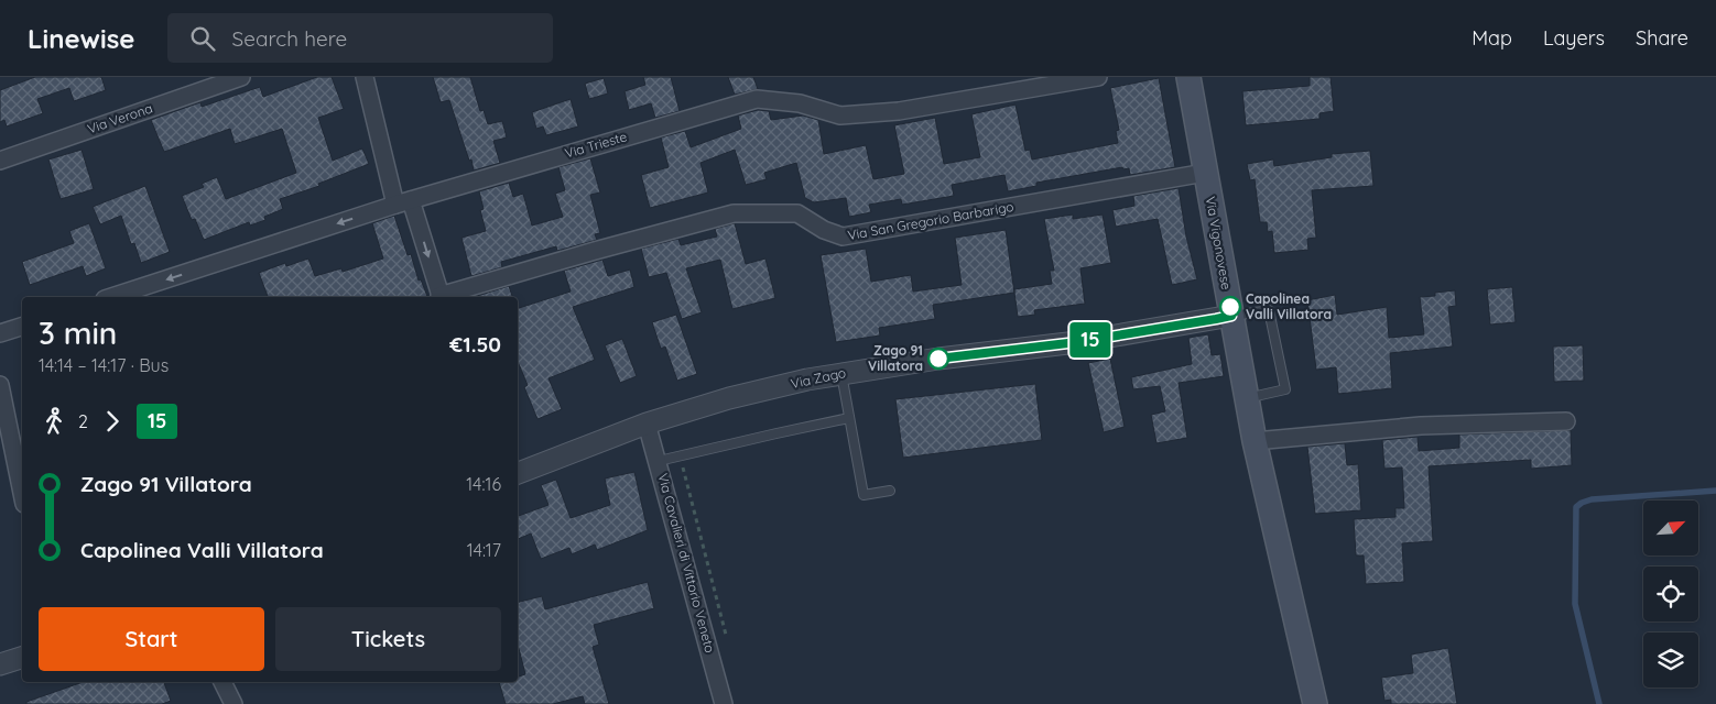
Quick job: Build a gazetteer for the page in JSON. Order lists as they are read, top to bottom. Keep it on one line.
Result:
{"streets":{"main road":["Via Vigonovese"],"street":["Via Verona","Via Trieste","Via San Gregorio Barbarigo","Via Zago","Via Cavalieri di Vittorio Veneto"]},"crossings":[["Via San Gregorio Barbarigo","Via Vigonovese"],["Via Vigonovese","Via Zago"],["Via Zago","Via Cavalieri di Vittorio Veneto"]],"places":["Capolinea Valli Villatora","Zago 91 Villatora"],"lines":["bus line 15"],"north":"top right","page":{"header":"Linewise","search":"Search here","nav":["Map","Layers","Share"],"on_map":"15","heading":["3 min","14:14 – 14:17 · Bus","€1.50"],"legs":["2","15"],"list":[{"name":"Zago 91 Villatora","value":"14:16"},{"name":"Capolinea Valli Villatora","value":"14:17"}],"buttons":["Start","Tickets"]}}
